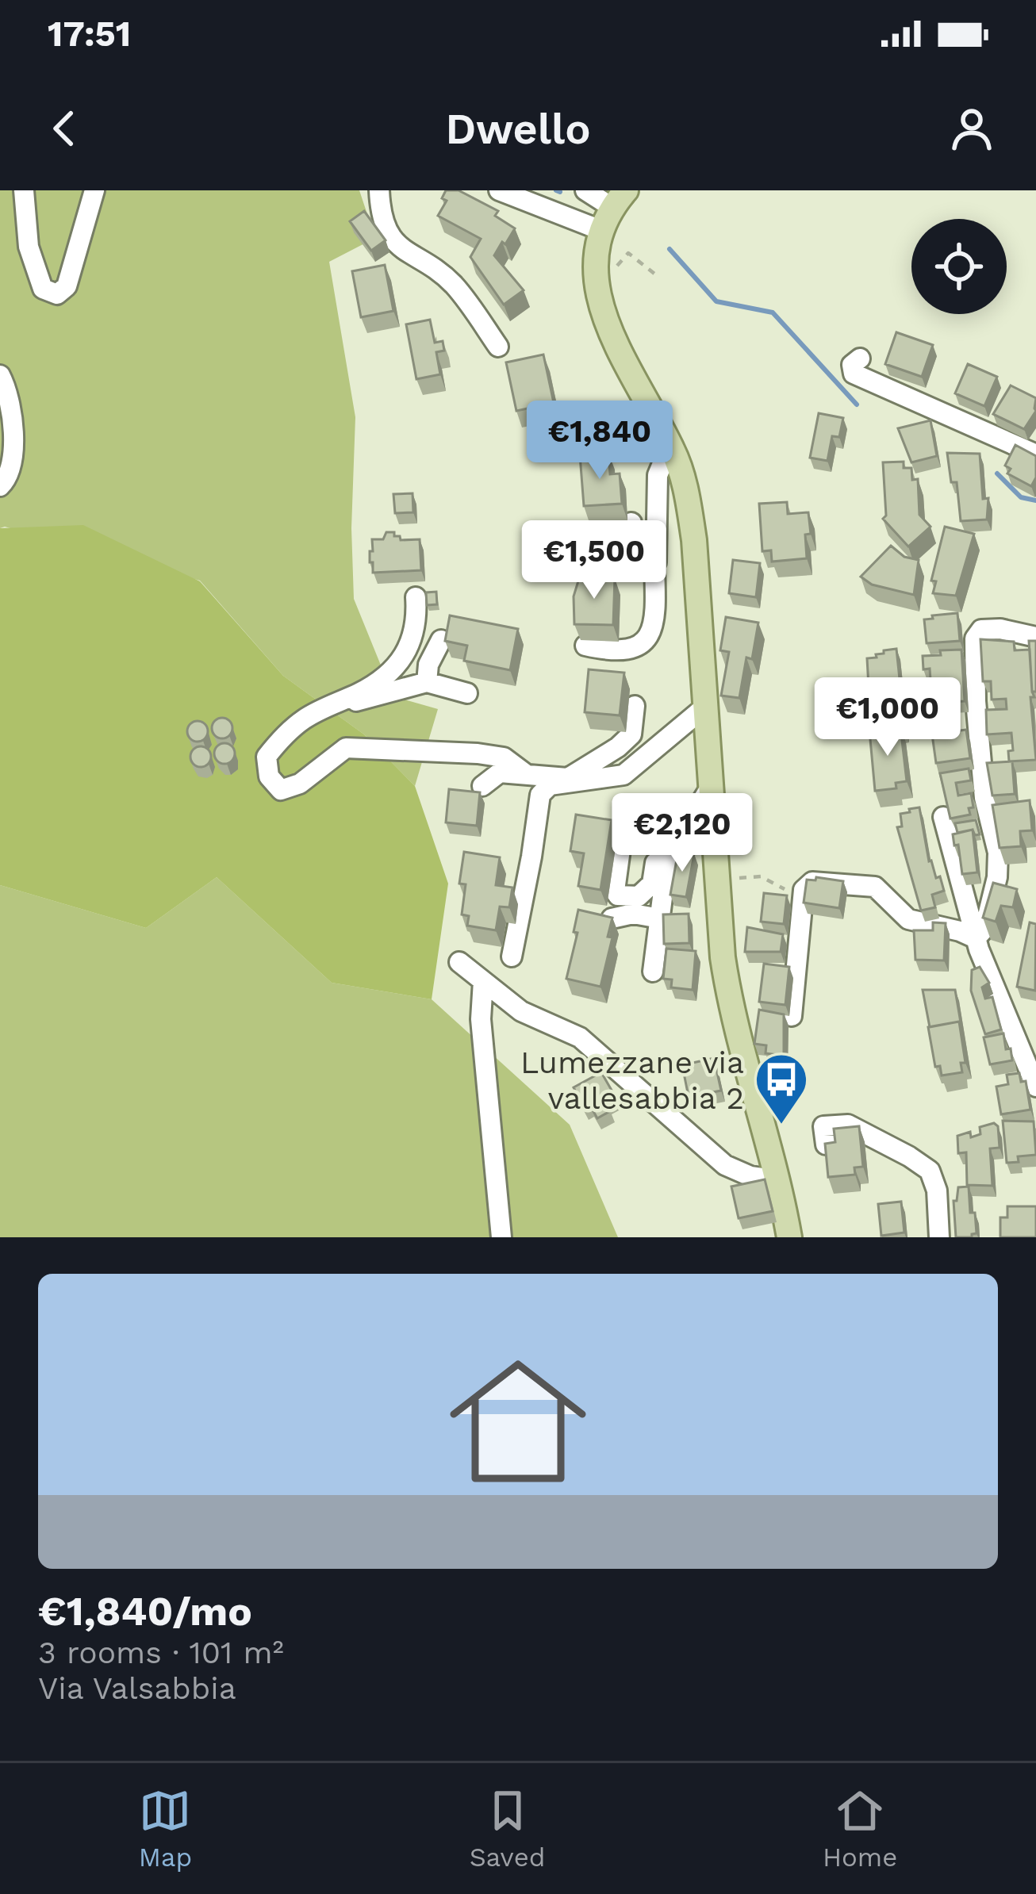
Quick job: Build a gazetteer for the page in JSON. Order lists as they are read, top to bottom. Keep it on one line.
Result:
{"places":{"bus stop":["Lumezzane via vallesabbia 2"]},"page":{"status":"17:51","header":"Dwello","price":["€1,840","€1,500","€1,000","€2,120"],"list":[{"name":"€1,840/mo","note":"3 rooms · 101 m² · Via Valsabbia"}],"tabs":["Map","Saved","Home"]}}
